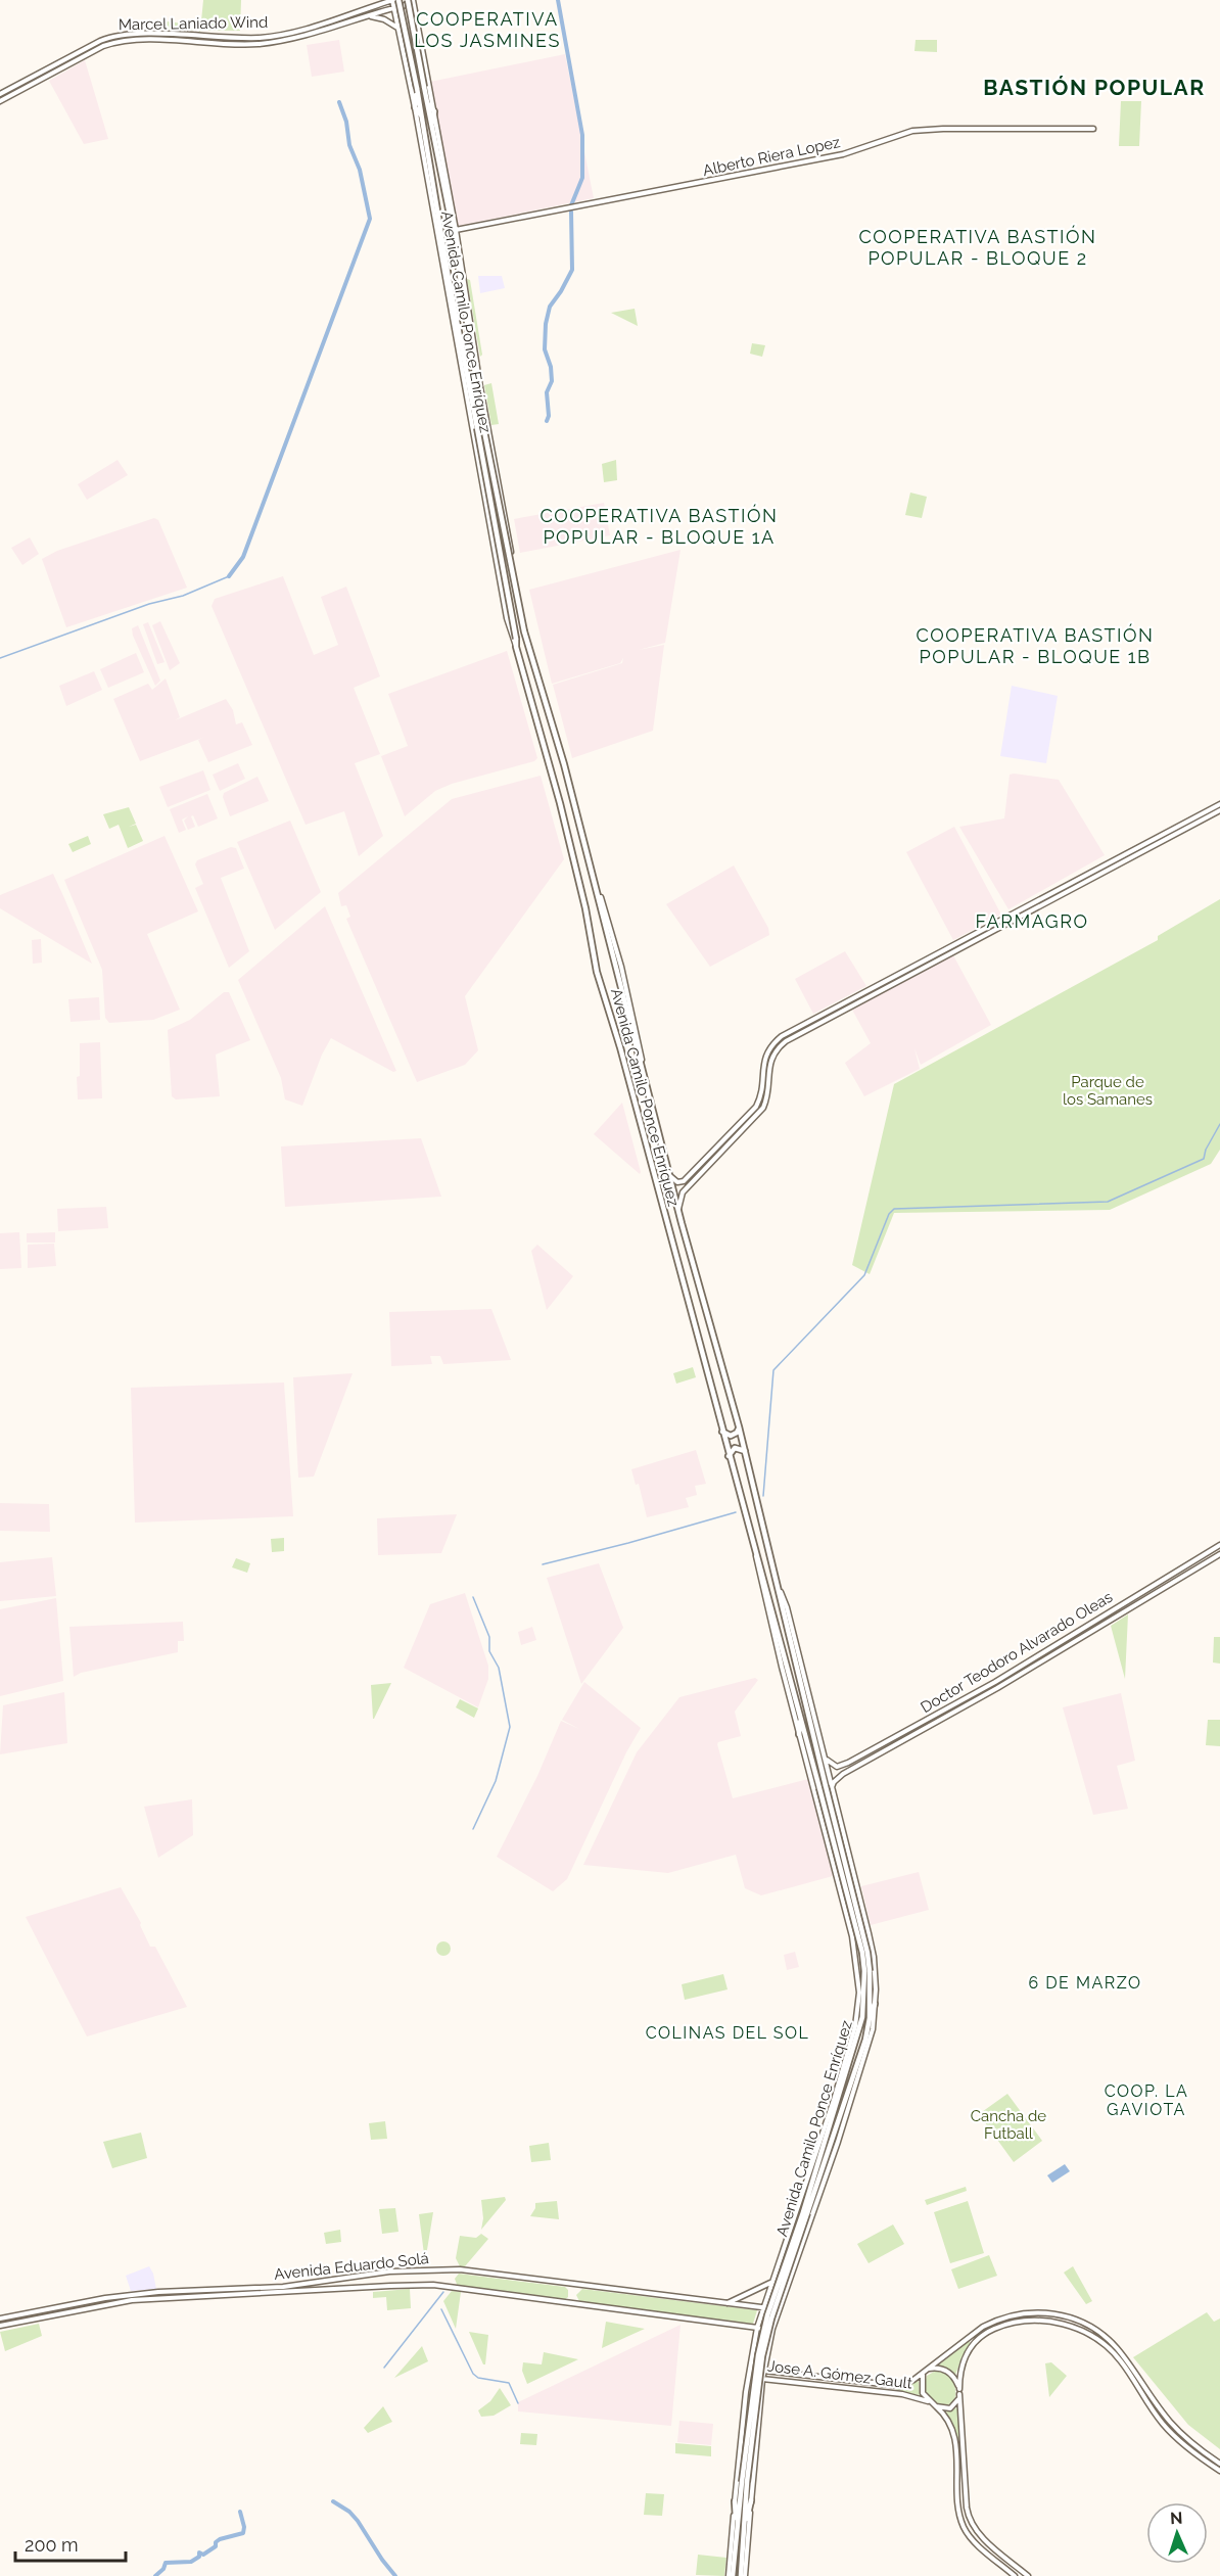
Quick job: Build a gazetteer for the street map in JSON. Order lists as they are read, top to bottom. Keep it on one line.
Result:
{"streets":{"main road":["Marcel Laniado Wind","Alberto Riera Lopez","Avenida Camilo Ponce Enríquez","Doctor Teodoro Alvarado Oleas","Avenida Eduardo Solá","Jose A. Gómez Gault"]},"crossings":[["Marcel Laniado Wind","Avenida Camilo Ponce Enríquez"],["Alberto Riera Lopez","Avenida Camilo Ponce Enríquez"],["Avenida Camilo Ponce Enríquez","Doctor Teodoro Alvarado Oleas"],["Avenida Camilo Ponce Enríquez","Avenida Eduardo Solá"],["Avenida Camilo Ponce Enríquez","Jose A. Gómez Gault"]],"districts":["COOPERATIVA LOS JASMINES","BASTIÓN POPULAR","COOPERATIVA BASTIÓN POPULAR - BLOQUE 2","COOPERATIVA BASTIÓN POPULAR - BLOQUE 1A","COOPERATIVA BASTIÓN POPULAR - BLOQUE 1B","FARMAGRO","6 DE MARZO","COLINAS DEL SOL","COOP. LA GAVIOTA"],"parks":["Parque de los Samanes","Cancha de Futball"],"scale_bar":"200 m","north":"top"}
